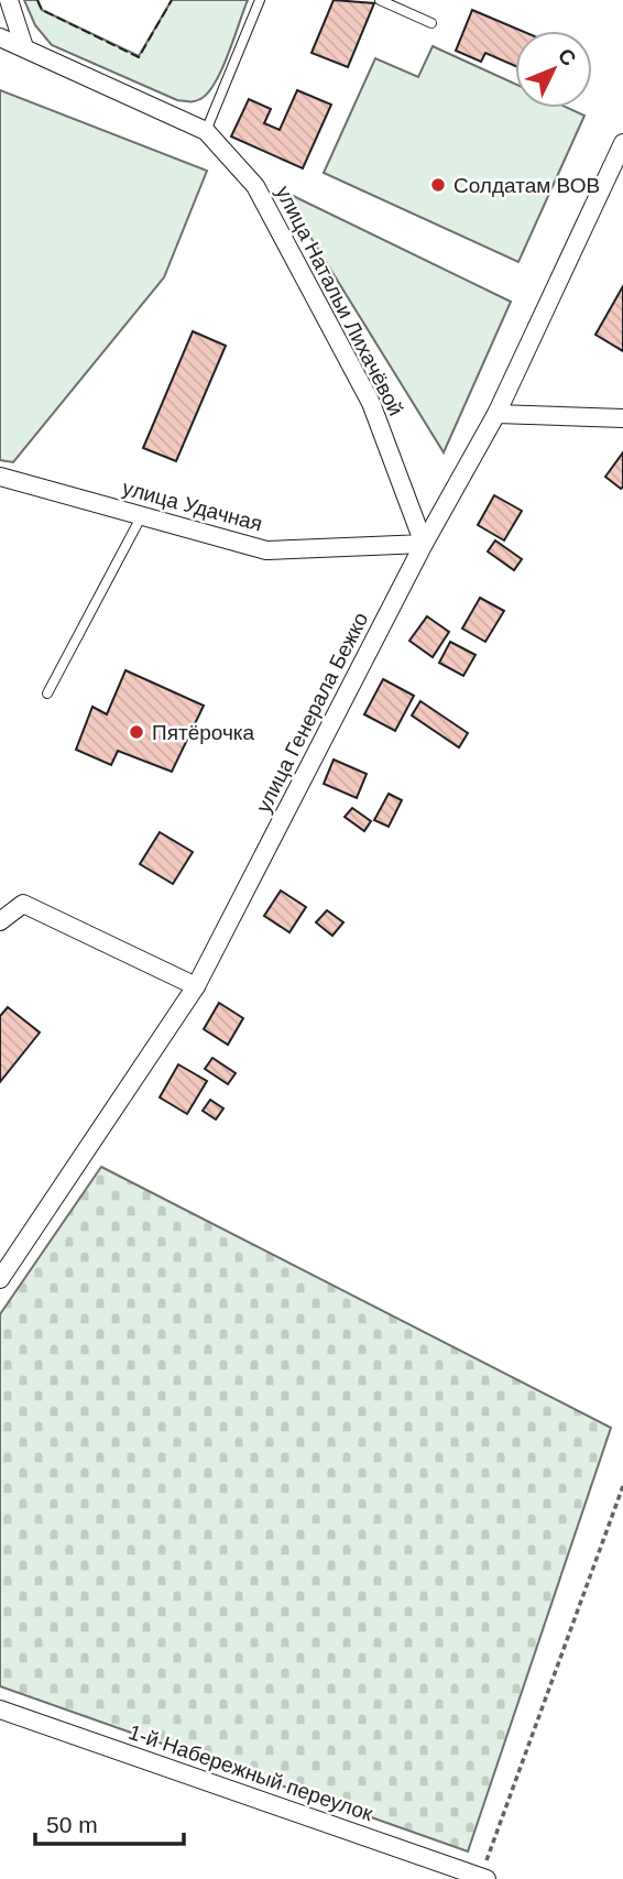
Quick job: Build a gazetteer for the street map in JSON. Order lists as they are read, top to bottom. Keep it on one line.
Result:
{"streets":{"street":["улица Натальи Лихачёвой","улица Удачная","улица Генерала Бежко","1-й Набережный переулок"]},"crossings":[["улица Натальи Лихачёвой","улица Удачная"],["улица Натальи Лихачёвой","улица Генерала Бежко"],["улица Удачная","улица Генерала Бежко"]],"places":["Солдатам ВОВ","Пятёрочка"],"scale_bar":"50 m","north":"top right"}
